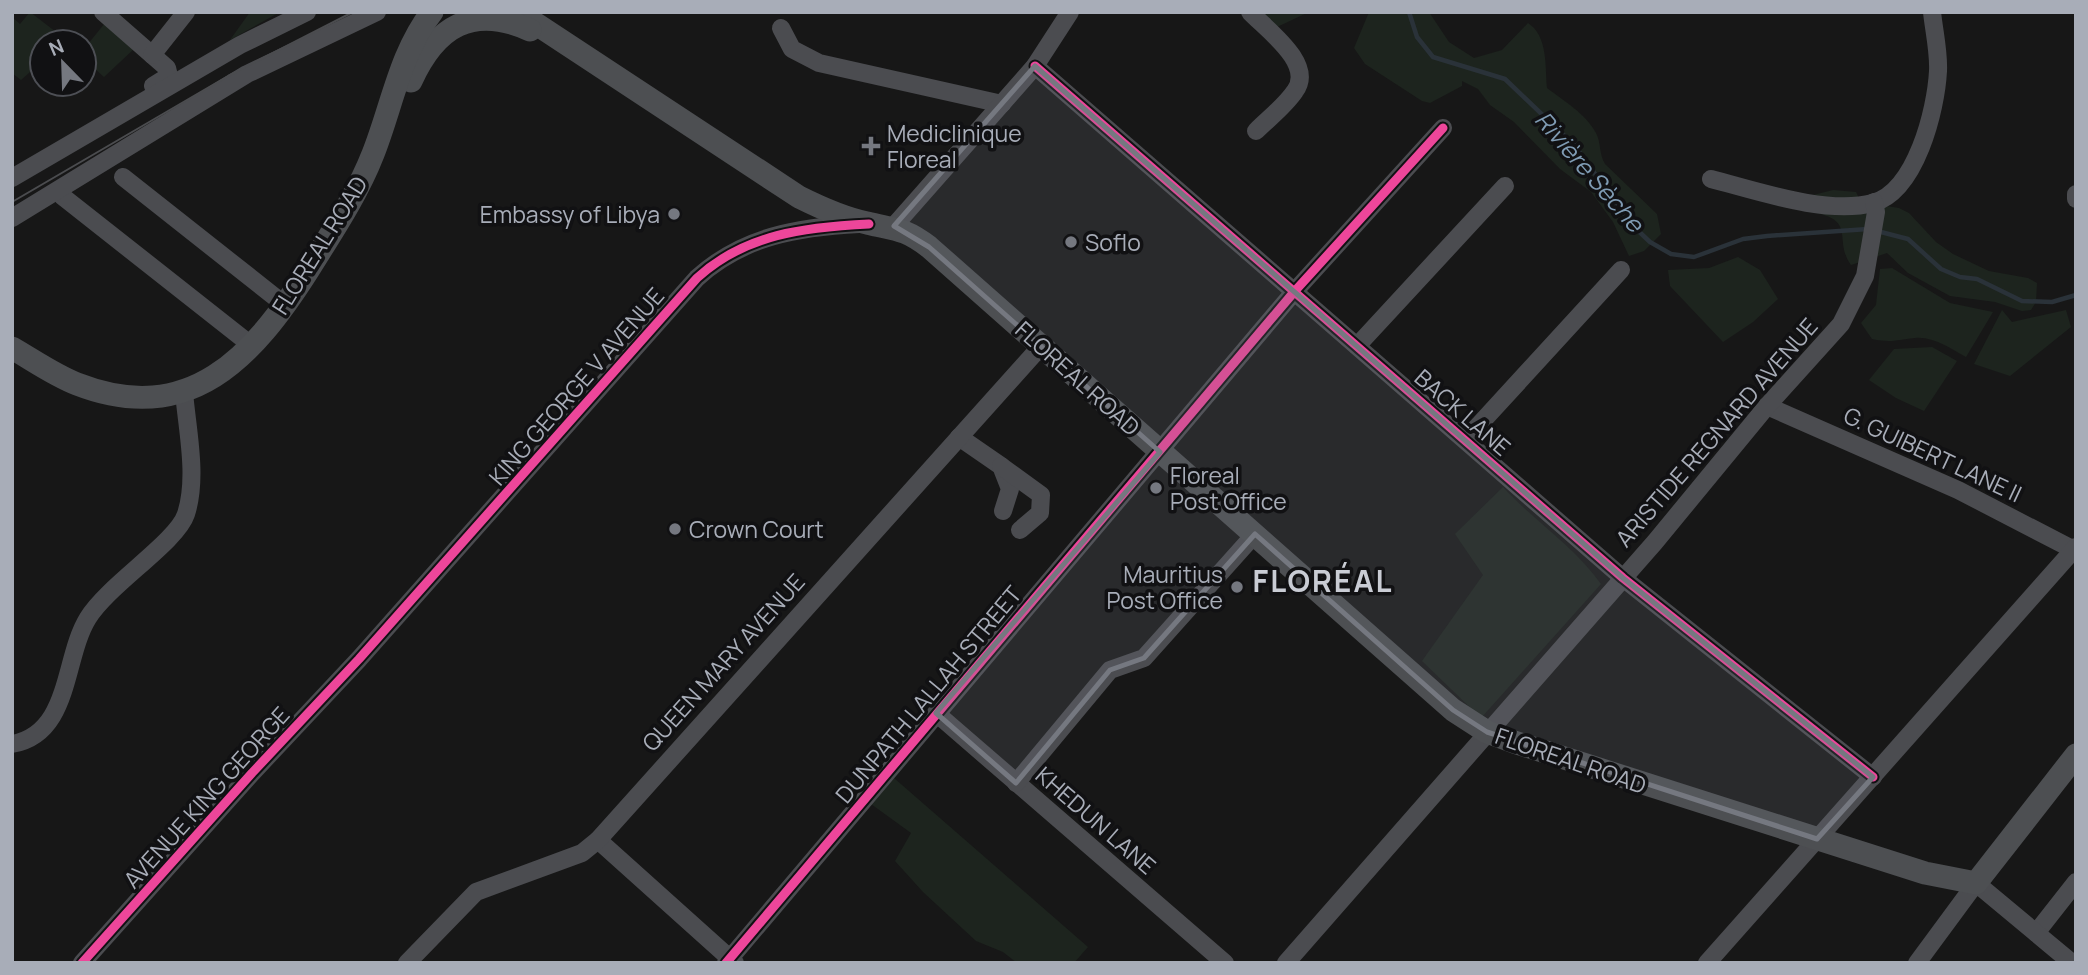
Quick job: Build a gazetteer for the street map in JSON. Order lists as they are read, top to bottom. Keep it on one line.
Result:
{"streets":{"main road":["FLOREAL ROAD"],"street":["KING GEORGE V AVENUE","BACK LANE","ARISTIDE REGNARD AVENUE","G. GUIBERT LANE II","QUEEN MARY AVENUE","DUNPATH LALLAH STREET","AVENUE KING GEORGE","KHEDUN LANE"]},"crossings":[["FLOREAL ROAD","KING GEORGE V AVENUE"],["FLOREAL ROAD","ARISTIDE REGNARD AVENUE"],["FLOREAL ROAD","QUEEN MARY AVENUE"],["FLOREAL ROAD","DUNPATH LALLAH STREET"],["KING GEORGE V AVENUE","AVENUE KING GEORGE"],["BACK LANE","ARISTIDE REGNARD AVENUE"],["BACK LANE","DUNPATH LALLAH STREET"],["ARISTIDE REGNARD AVENUE","G. GUIBERT LANE II"],["DUNPATH LALLAH STREET","KHEDUN LANE"]],"districts":["FLORÉAL"],"water":["Rivière Sèche"],"places":{"health":["Mediclinique Floreal"],"other":["Embassy of Libya","Soflo","Floreal Post Office","Crown Court","Mauritius Post Office"]},"north":"top left"}
